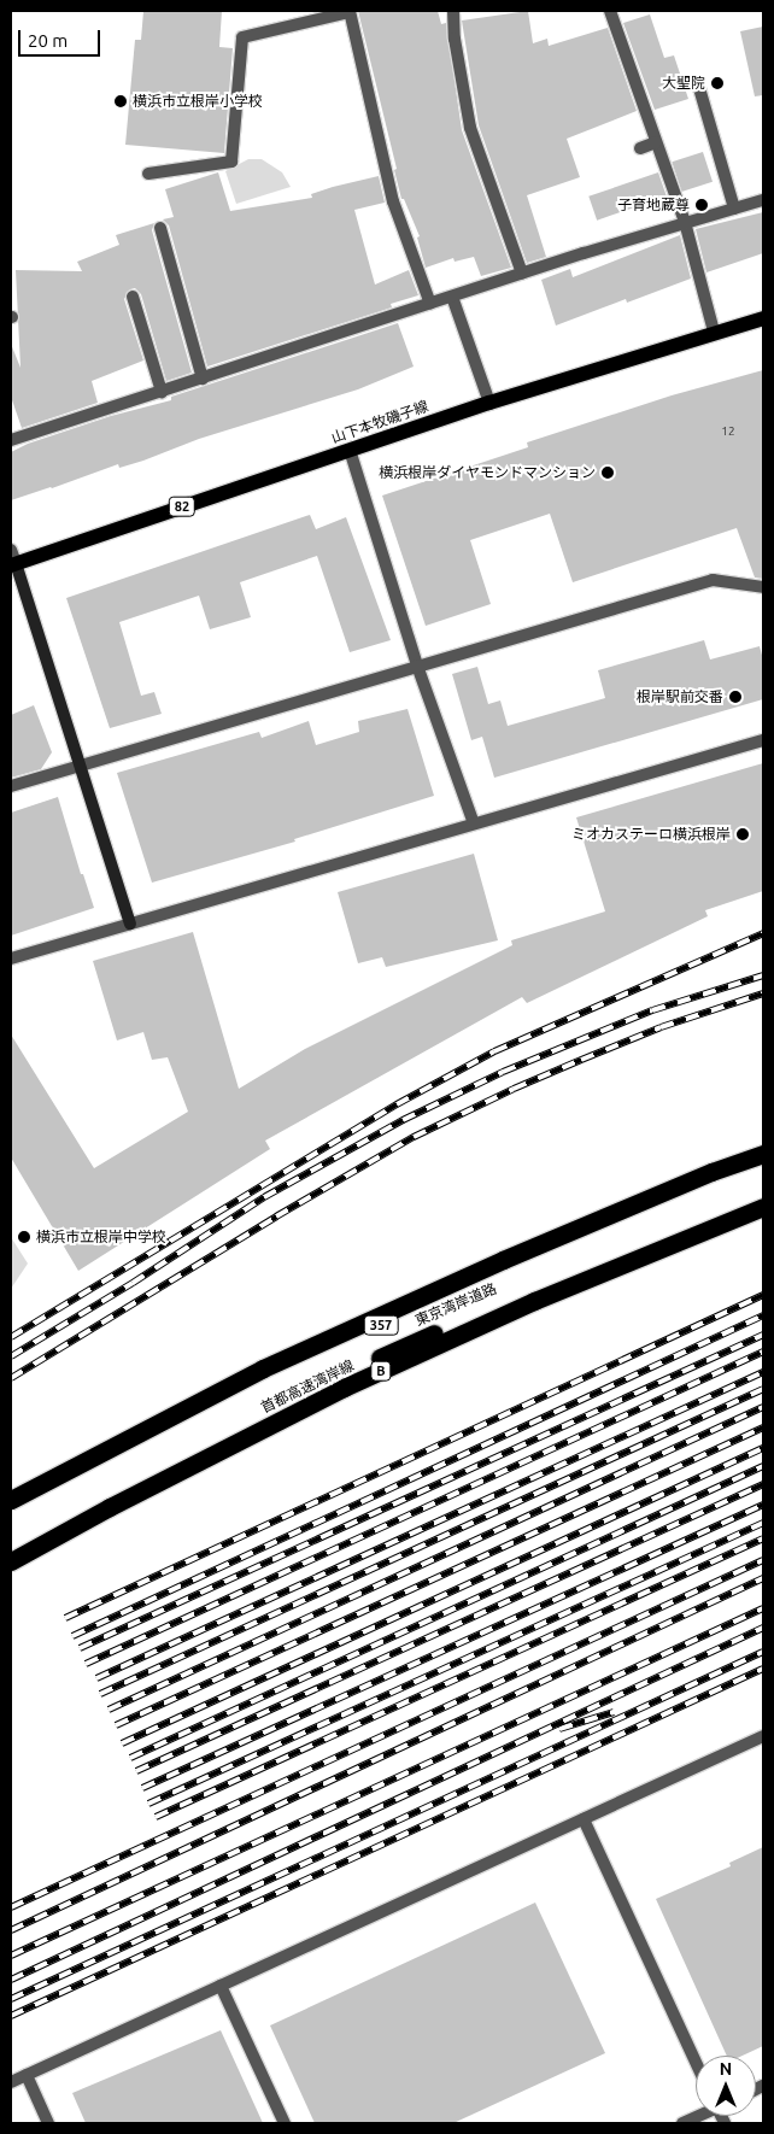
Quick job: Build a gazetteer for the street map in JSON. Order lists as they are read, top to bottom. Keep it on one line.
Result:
{"streets":{"highway":["東京湾岸道路","357","B","首都高速湾岸線"],"main road":["山下本牧磯子線","82"]},"places":["大聖院","横浜市立根岸小学校","子育地蔵尊","横浜根岸ダイヤモンドマンション","根岸駅前交番","ミオカステーロ横浜根岸","横浜市立根岸中学校"],"house_numbers":["12"],"scale_bar":"20 m","north":"top"}
